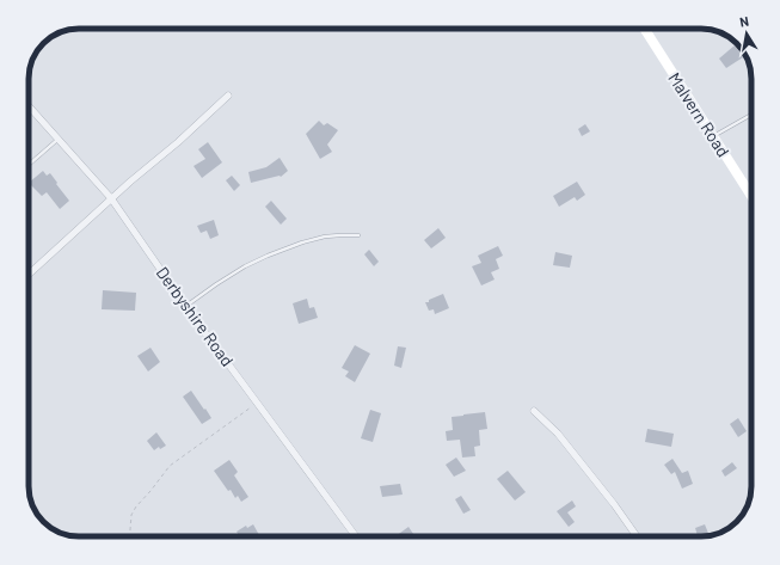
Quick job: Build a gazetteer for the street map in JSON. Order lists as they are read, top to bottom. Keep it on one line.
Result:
{"streets":{"main road":["Malvern Road"],"street":["Derbyshire Road"]},"north":"top"}
